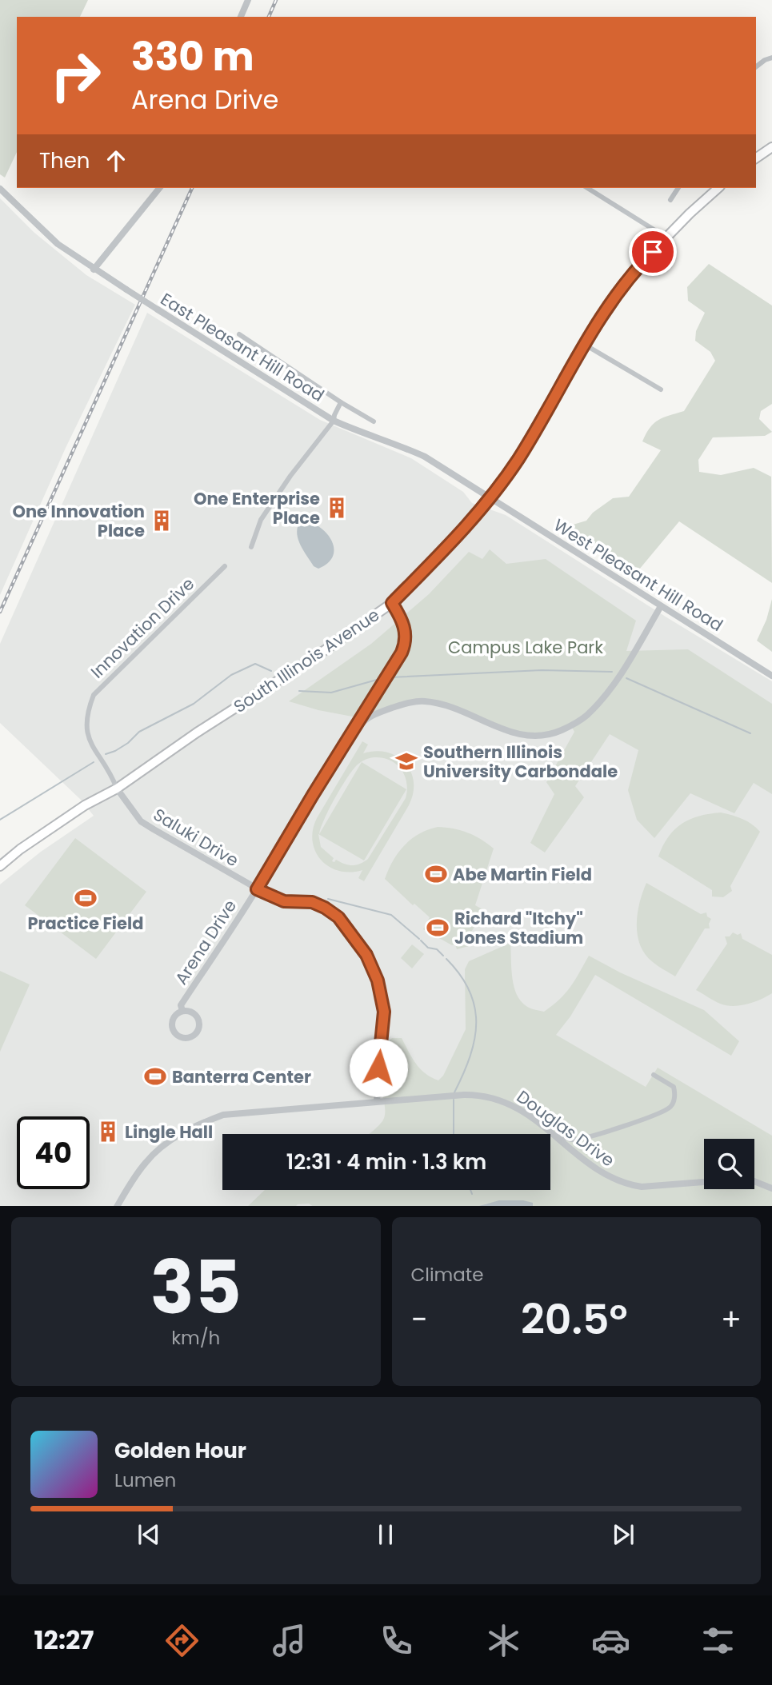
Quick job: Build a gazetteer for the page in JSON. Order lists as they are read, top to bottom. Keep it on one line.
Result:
{"streets":{"highway":["South Illinois Avenue"],"street":["East Pleasant Hill Road","West Pleasant Hill Road","Innovation Drive","Saluki Drive","Arena Drive","Douglas Drive"]},"crossings":[["East Pleasant Hill Road","West Pleasant Hill Road"],["East Pleasant Hill Road","South Illinois Avenue"],["West Pleasant Hill Road","South Illinois Avenue"],["West Pleasant Hill Road","Arena Drive"],["Innovation Drive","South Illinois Avenue"],["Innovation Drive","Saluki Drive"],["South Illinois Avenue","Saluki Drive"],["Saluki Drive","Arena Drive"],["Saluki Drive","Douglas Drive"]],"parks":["Campus Lake Park"],"places":{"building":["One Enterprise Place","One Innovation Place","Lingle Hall"],"school or university":["Southern Illinois University Carbondale"],"sports":["Abe Martin Field","Practice Field","Richard \"Itchy\" Jones Stadium","Banterra Center"]},"page":{"turn":["330 m","Arena Drive"],"then":"Then","limit":"40","trip":"12:31 · 4 min · 1.3 km","tile":[["35","km/h"],"Climate"],"heat":["−","20.5°","+"],"song":["Golden Hour","Lumen"],"tabs":"12:27"}}
